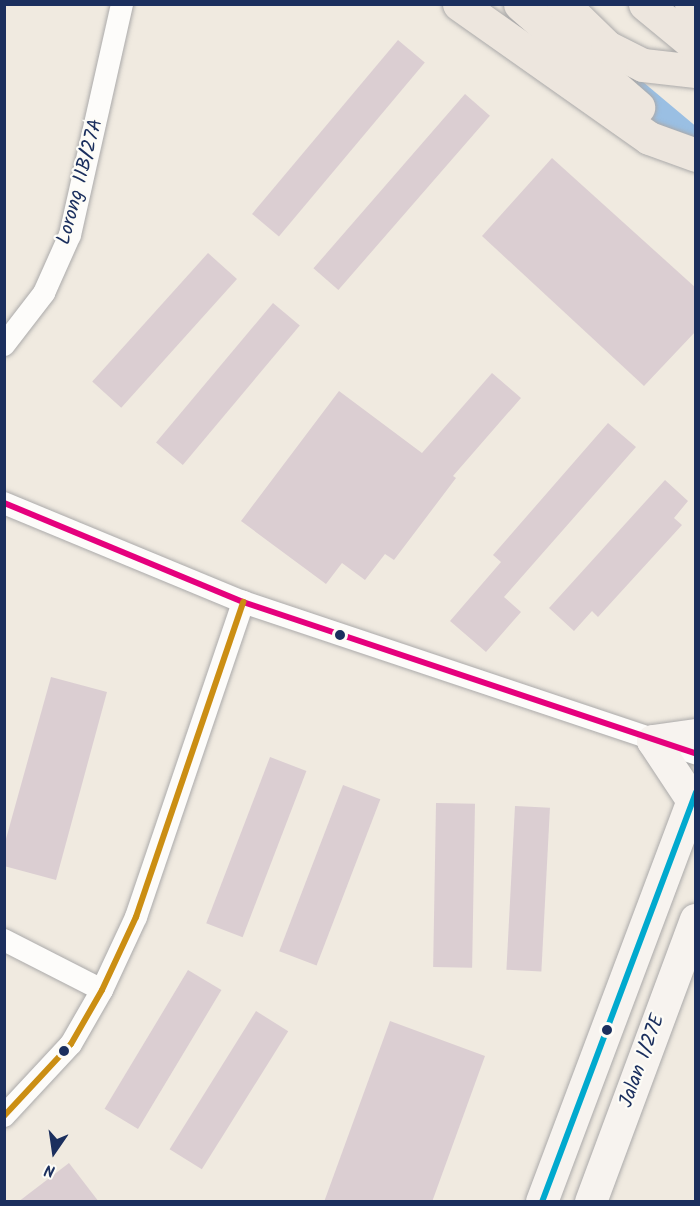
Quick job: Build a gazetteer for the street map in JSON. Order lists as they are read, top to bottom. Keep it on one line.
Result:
{"streets":{"street":["Lorong 11B/27A","Jalan 1/27E"]},"north":"bottom"}
